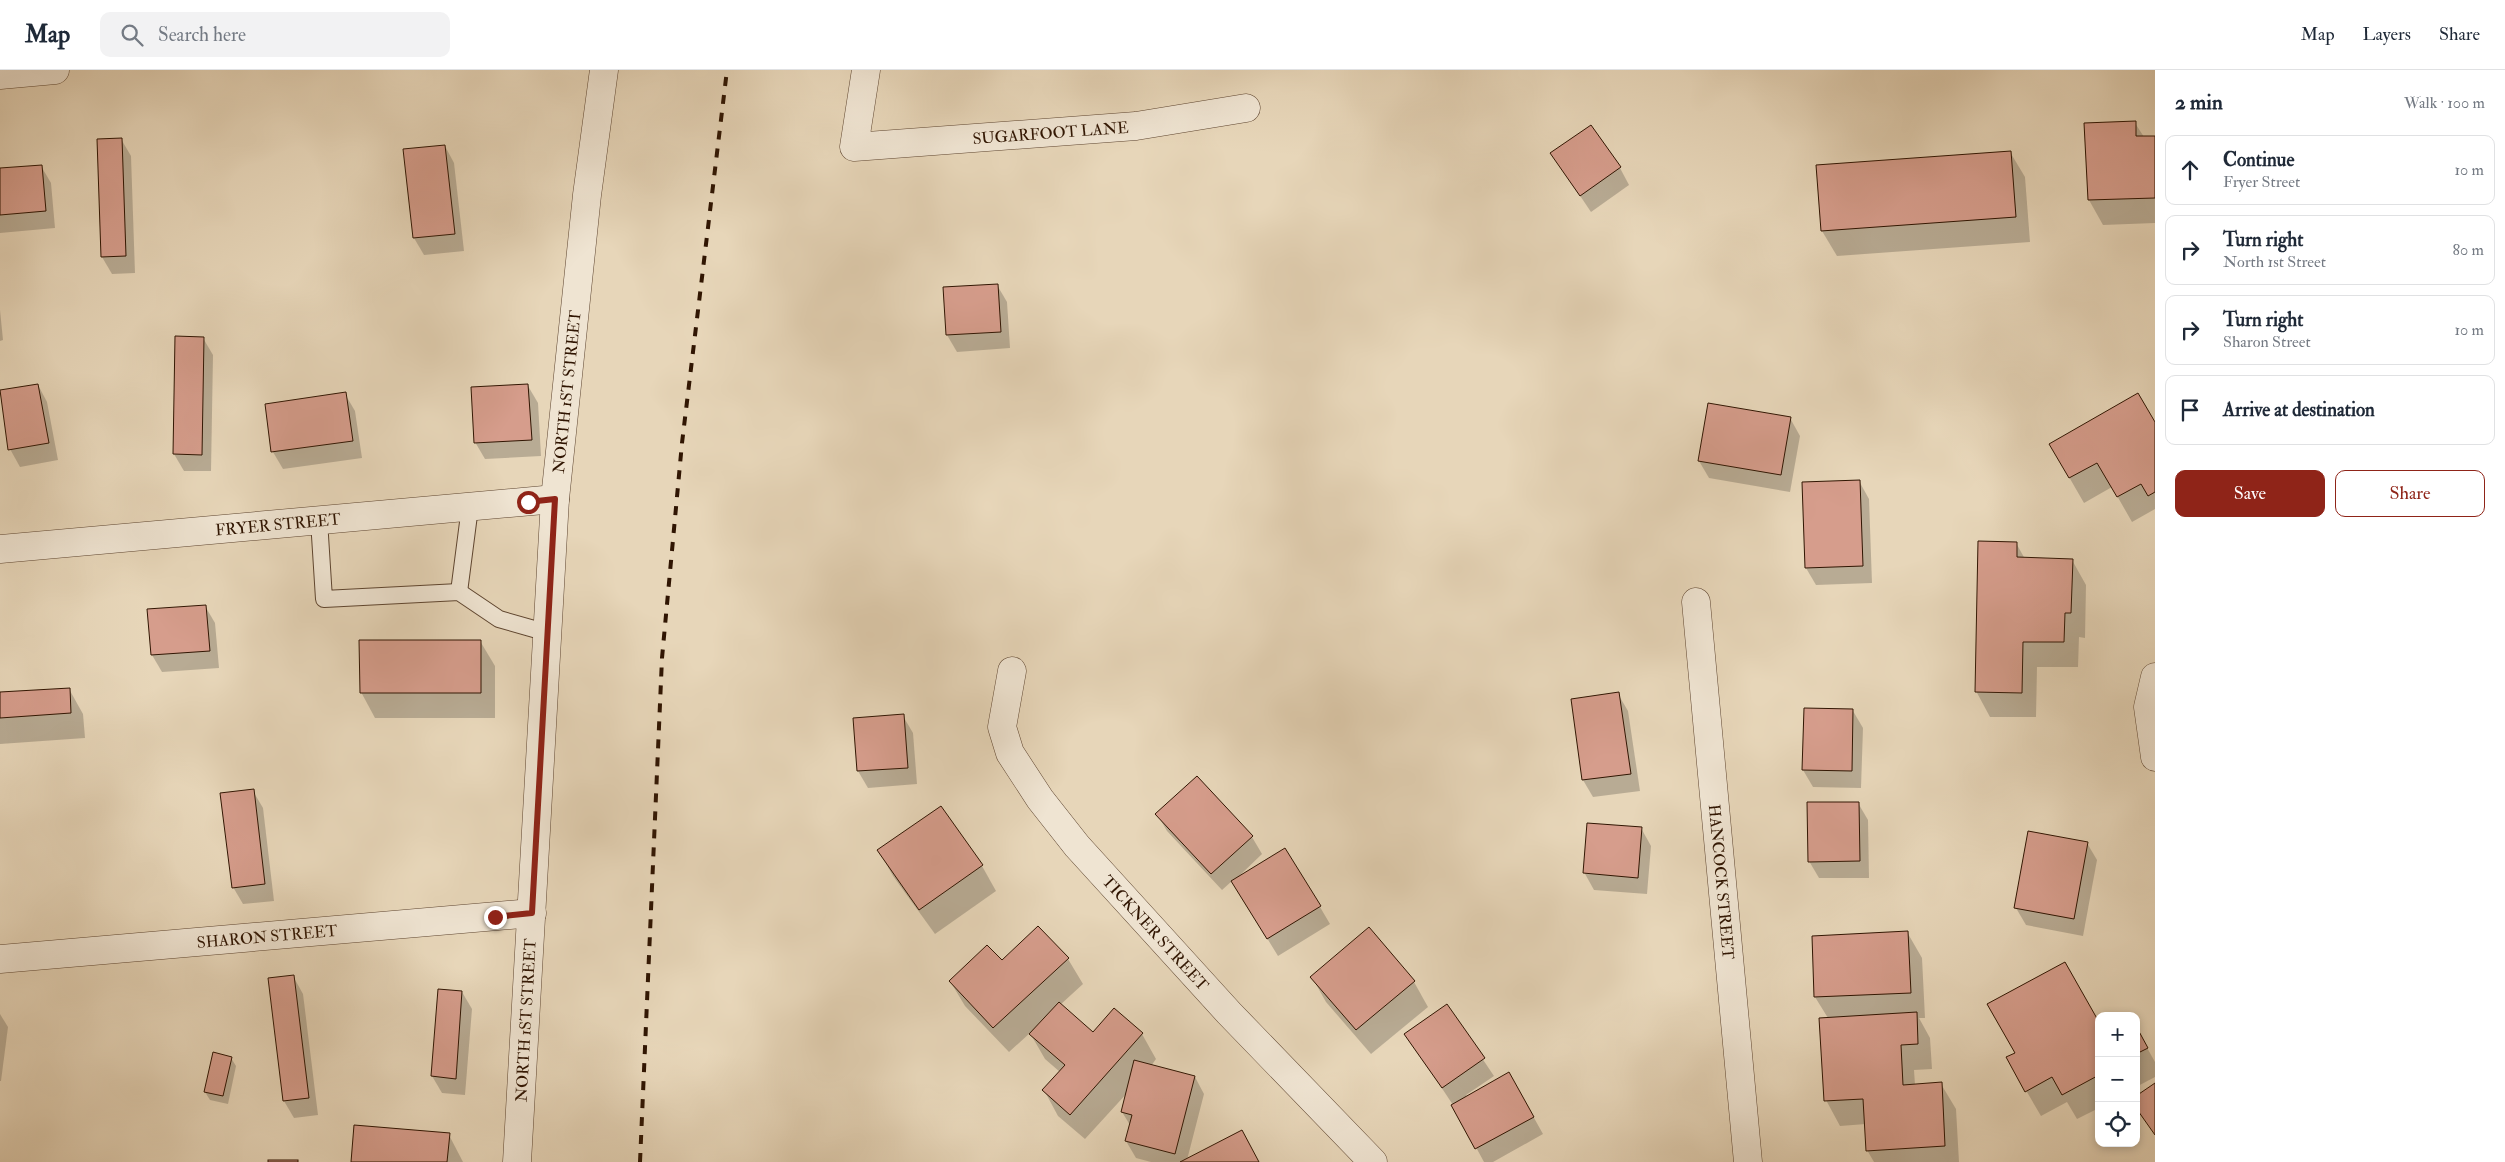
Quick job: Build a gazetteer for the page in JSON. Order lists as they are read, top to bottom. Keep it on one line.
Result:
{"streets":{"street":["SUGARFOOT LANE","NORTH 1ST STREET","FRYER STREET","HANCOCK STREET","TICKNER STREET","SHARON STREET"]},"crossings":[["NORTH 1ST STREET","FRYER STREET"],["NORTH 1ST STREET","SHARON STREET"]],"page":{"header":"Map","search":"Search here","nav":["Map","Layers","Share"],"heading":["2 min","Walk · 100 m"],"list":[["Continue","Fryer Street","10 m"],["Turn right","North 1st Street","80 m"],["Turn right","Sharon Street","10 m"],"Arrive at destination"],"buttons":["Save","Share"],"map_buttons":["+","−"]}}
